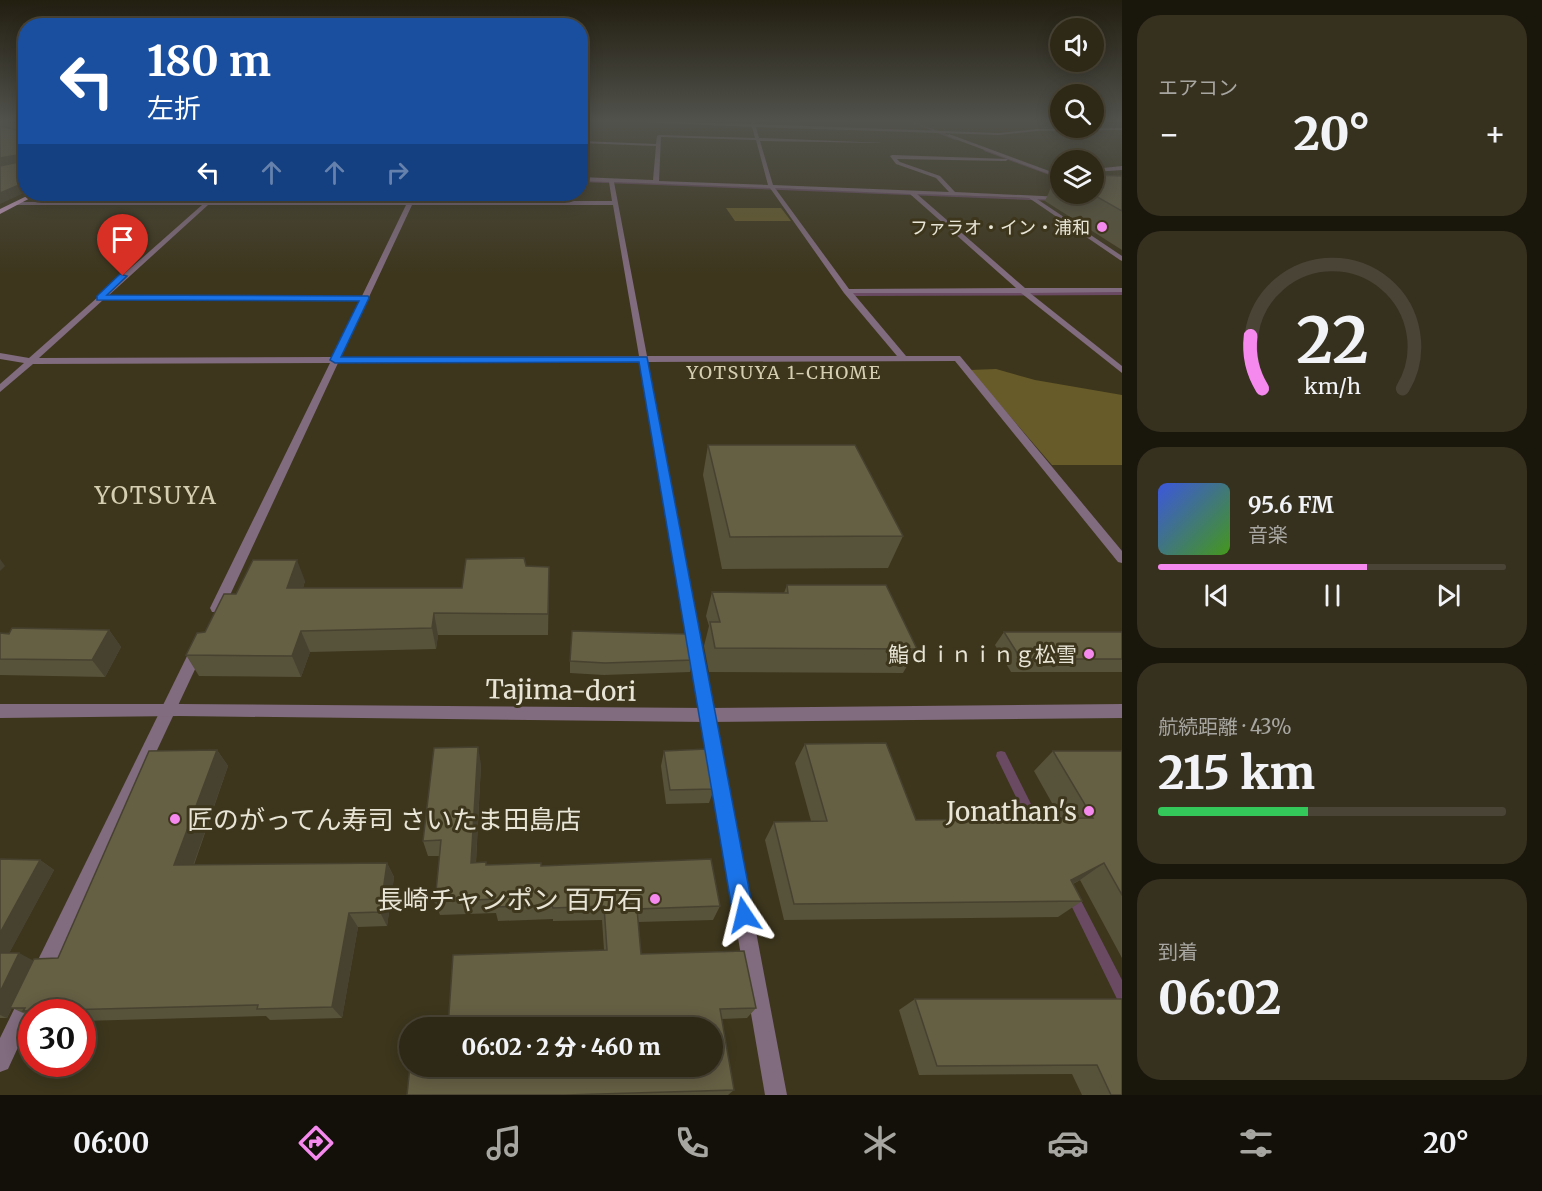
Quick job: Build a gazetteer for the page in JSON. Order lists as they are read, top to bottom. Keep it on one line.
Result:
{"streets":{"street":["Tajima-dori"]},"districts":["YOTSUYA 1-CHOME","YOTSUYA"],"places":["ファラオ・イン・浦和","鮨ｄｉｎｉｎｇ松雪","Jonathan's","匠のがってん寿司 さいたま田島店","長崎チャンポン 百万石"],"page":{"tile":["エアコン",["航続距離 · 43%","215 km"],["到着","06:02"]],"turn":["180 m","左折"],"heat":["−","20°","+"],"song":["95.6 FM","音楽"],"limit":"30","trip":"06:02 · 2 分 · 460 m","tabs":["06:00","20°"],"gauge":["22","km/h"]}}
